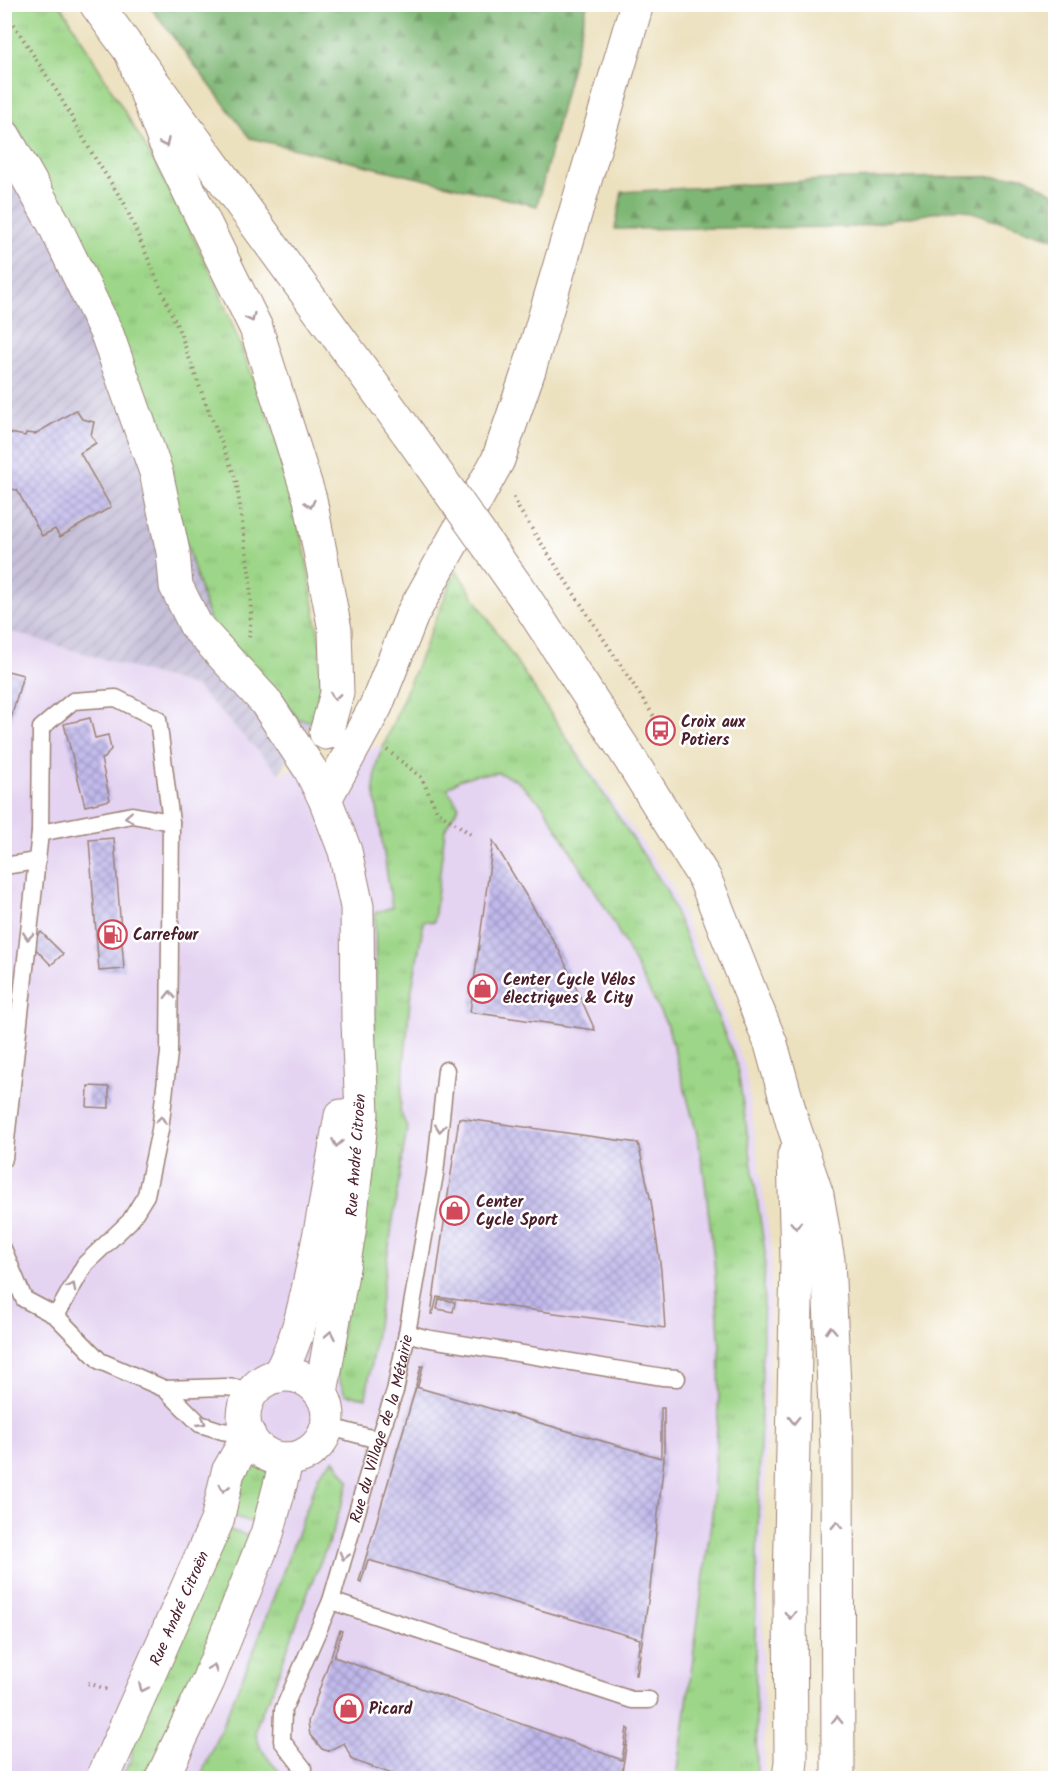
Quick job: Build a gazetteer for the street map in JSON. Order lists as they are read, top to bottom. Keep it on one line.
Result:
{"streets":{"street":["Rue André Citroën"],"lane":["Rue du Village de la Métairie"]},"one_way":["Rue du Village de la Métairie"],"places":{"bus stop":["Croix aux Potiers"],"fuel station":["Carrefour"],"shop":["Center Cycle Vélos électriques & City","Center Cycle Sport","Picard"]}}
